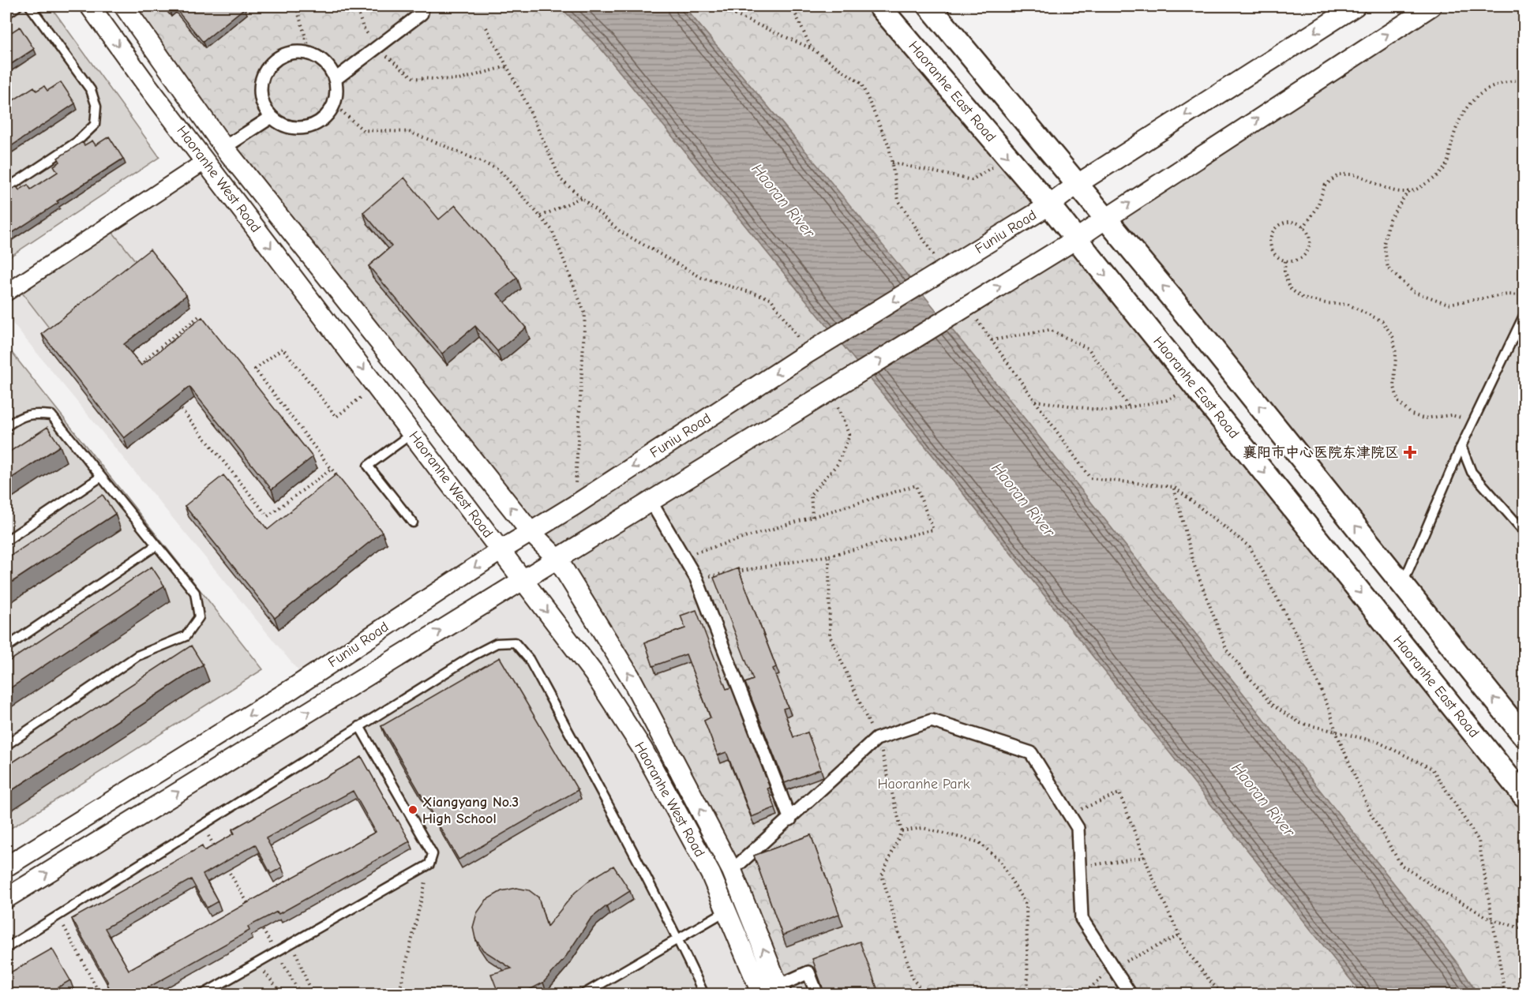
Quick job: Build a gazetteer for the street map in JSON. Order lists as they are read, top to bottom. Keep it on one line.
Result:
{"streets":{"main road":["Haoranhe East Road"],"street":["Haoranhe West Road","Funiu Road"]},"crossings":[["Haoranhe East Road","Funiu Road"],["Haoranhe West Road","Funiu Road"]],"water":["Haoran River"],"parks":["Haoranhe Park"],"places":{"health":["襄阳市中心医院东津院区"],"other":["Xiangyang No.3 High School"]}}
